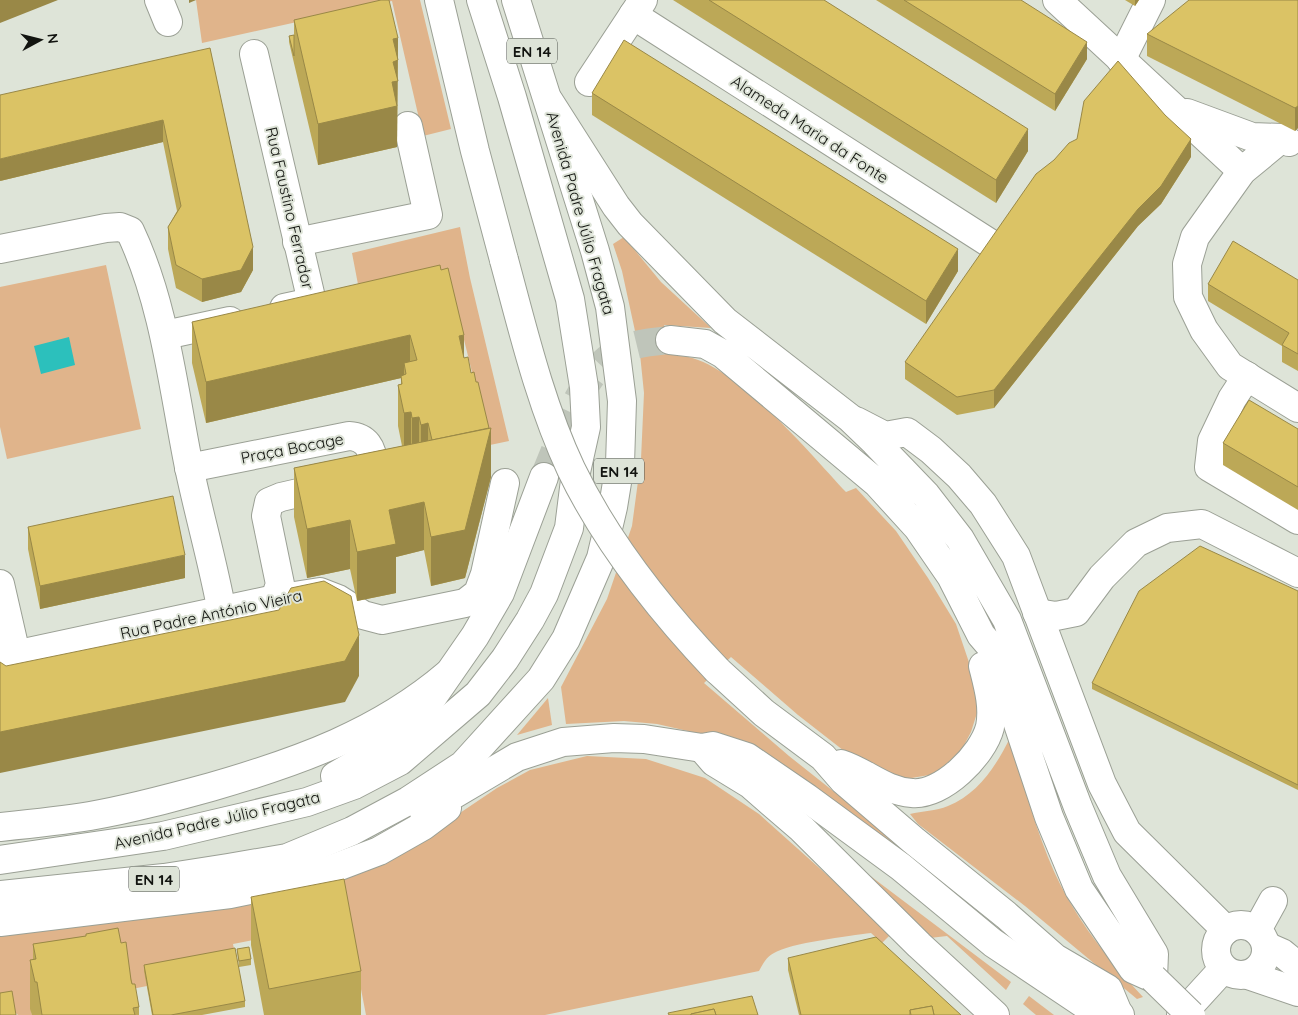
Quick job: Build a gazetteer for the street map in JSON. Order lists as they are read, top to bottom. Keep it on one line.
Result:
{"streets":{"main road":["EN 14","Alameda Maria da Fonte","Rua Faustino Ferrador","Avenida Padre Júlio Fragata","Praça Bocage","Rua Padre António Vieira"]},"crossings":[["Praça Bocage","Rua Padre António Vieira"]],"north":"right"}
